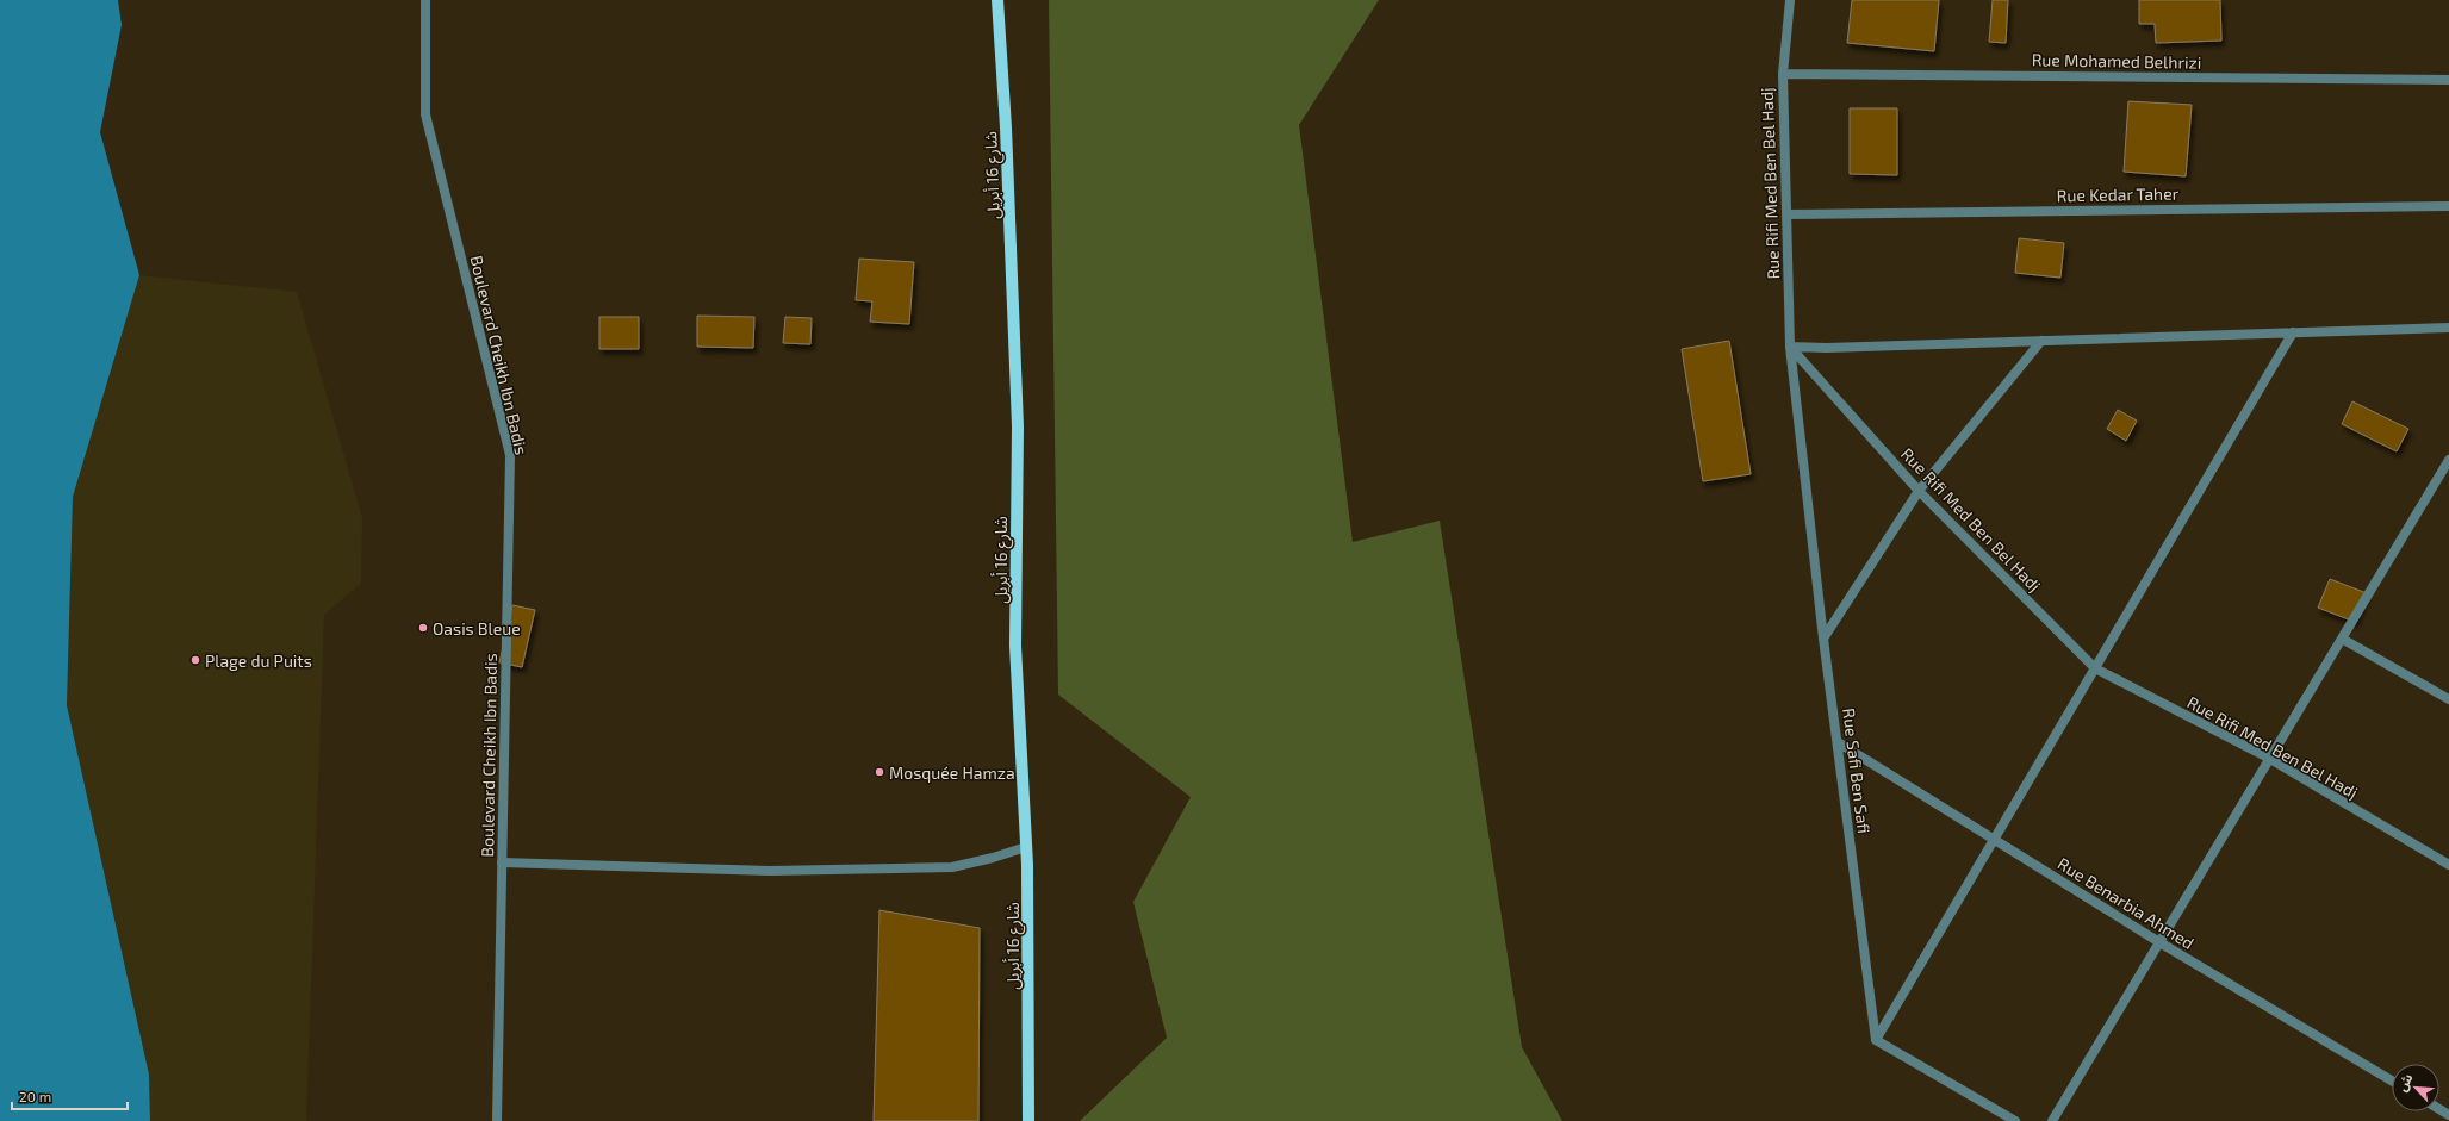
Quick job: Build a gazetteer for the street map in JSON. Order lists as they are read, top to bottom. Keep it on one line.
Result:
{"streets":{"main road":["شارع 16 أبريل"],"street":["Rue Mohamed Belhrizi","Rue Rifi Med Ben Bel Hadj","Rue Kedar Taher","Boulevard Cheikh Ibn Badis","Rue Safi Ben Safi","Rue Benarbia Ahmed"]},"crossings":[["Rue Mohamed Belhrizi","Rue Rifi Med Ben Bel Hadj"],["Rue Rifi Med Ben Bel Hadj","Rue Kedar Taher"],["Rue Rifi Med Ben Bel Hadj","Rue Safi Ben Safi"],["Rue Safi Ben Safi","Rue Benarbia Ahmed"]],"places":["Oasis Bleue","Plage du Puits","Mosquée Hamza"],"scale_bar":"20 m","north":"top left"}
